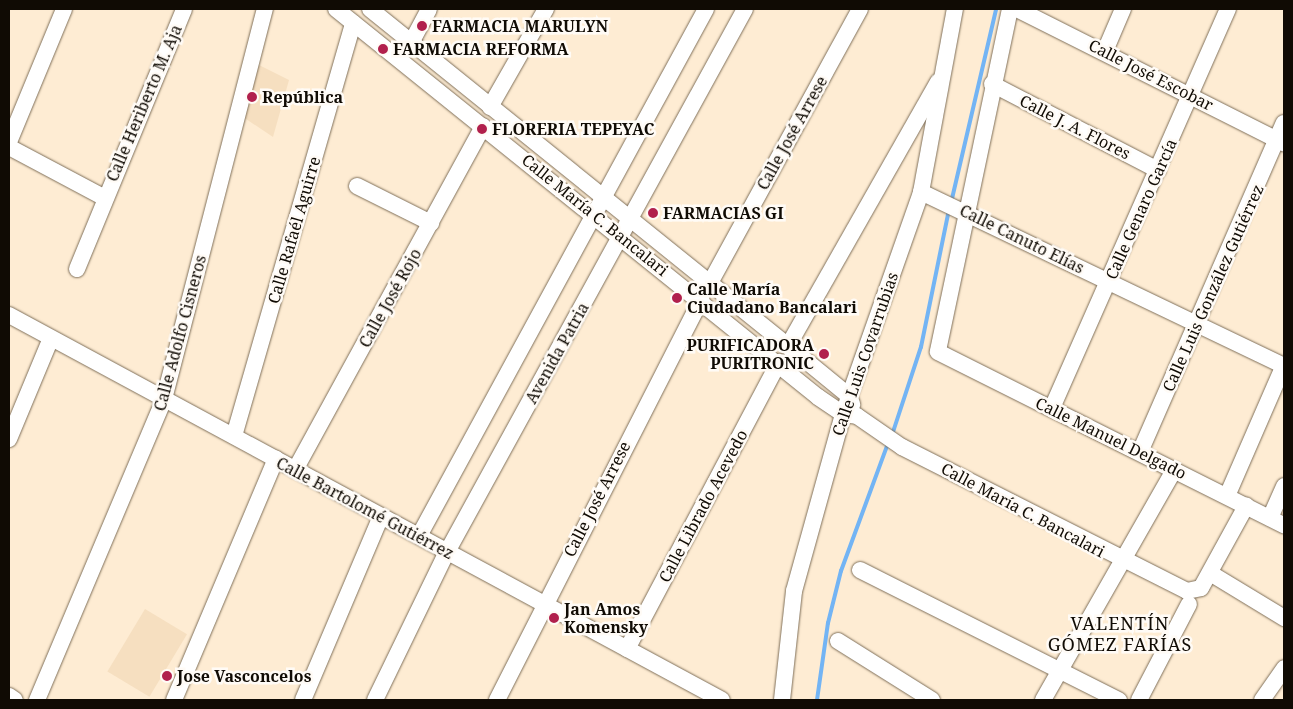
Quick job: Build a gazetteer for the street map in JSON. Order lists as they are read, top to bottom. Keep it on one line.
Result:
{"streets":{"street":["Calle José Escobar","Calle Heriberto M. Aja","Calle J. A. Flores","Calle José Arrese","Calle Genaro García","Calle María C. Bancalari","Calle Rafaél Aguirre","Calle Canuto Elías","Calle Luis González Gutiérrez","Calle José Rojo","Calle Adolfo Cisneros","Avenida Patria","Calle Luis Covarrubias","Calle Manuel Delgado","Calle Librado Acevedo","Calle Bartolomé Gutiérrez"]},"crossings":[["Calle José Escobar","Calle Genaro García"],["Calle José Escobar","Calle Luis González Gutiérrez"],["Calle J. A. Flores","Calle Genaro García"],["Calle José Arrese","Calle María C. Bancalari"],["Calle José Arrese","Calle Bartolomé Gutiérrez"],["Calle Genaro García","Calle Canuto Elías"],["Calle Genaro García","Calle Manuel Delgado"],["Calle María C. Bancalari","Calle Rafaél Aguirre"],["Calle María C. Bancalari","Calle José Rojo"],["Calle María C. Bancalari","Avenida Patria"],["Calle María C. Bancalari","Calle Luis Covarrubias"],["Calle María C. Bancalari","Calle Librado Acevedo"],["Calle Rafaél Aguirre","Calle Bartolomé Gutiérrez"],["Calle Canuto Elías","Calle Luis González Gutiérrez"],["Calle Canuto Elías","Calle Luis Covarrubias"],["Calle Canuto Elías","Calle Manuel Delgado"],["Calle Luis González Gutiérrez","Calle Manuel Delgado"],["Calle José Rojo","Calle Bartolomé Gutiérrez"],["Calle Adolfo Cisneros","Calle Bartolomé Gutiérrez"],["Avenida Patria","Calle Bartolomé Gutiérrez"],["Calle Librado Acevedo","Calle Bartolomé Gutiérrez"]],"districts":["VALENTÍN GÓMEZ FARÍAS"],"places":["FARMACIA MARULYN","FARMACIA REFORMA","República","FLORERIA TEPEYAC","FARMACIAS GI","Calle María Ciudadano Bancalari","PURIFICADORA PURITRONIC","Jan Amos Komensky","Jose Vasconcelos"]}
